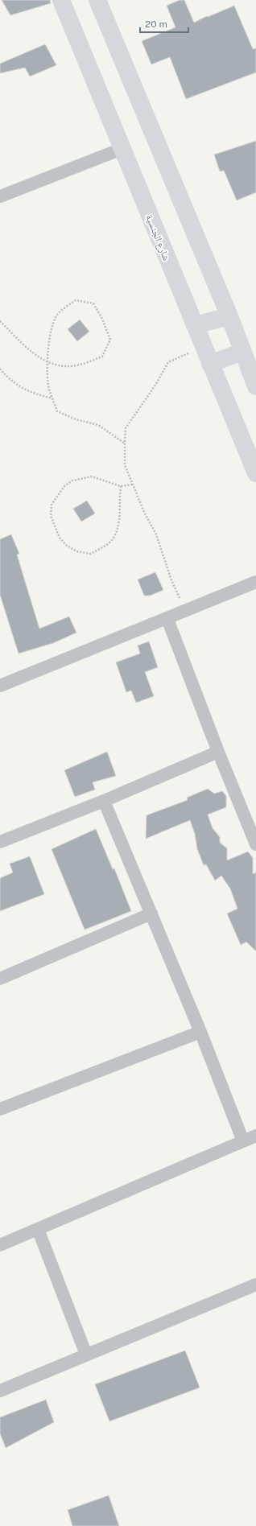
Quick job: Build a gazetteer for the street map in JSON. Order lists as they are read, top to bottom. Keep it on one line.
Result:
{"streets":{"main road":["شارع الجنسية"]},"scale_bar":"20 m"}
